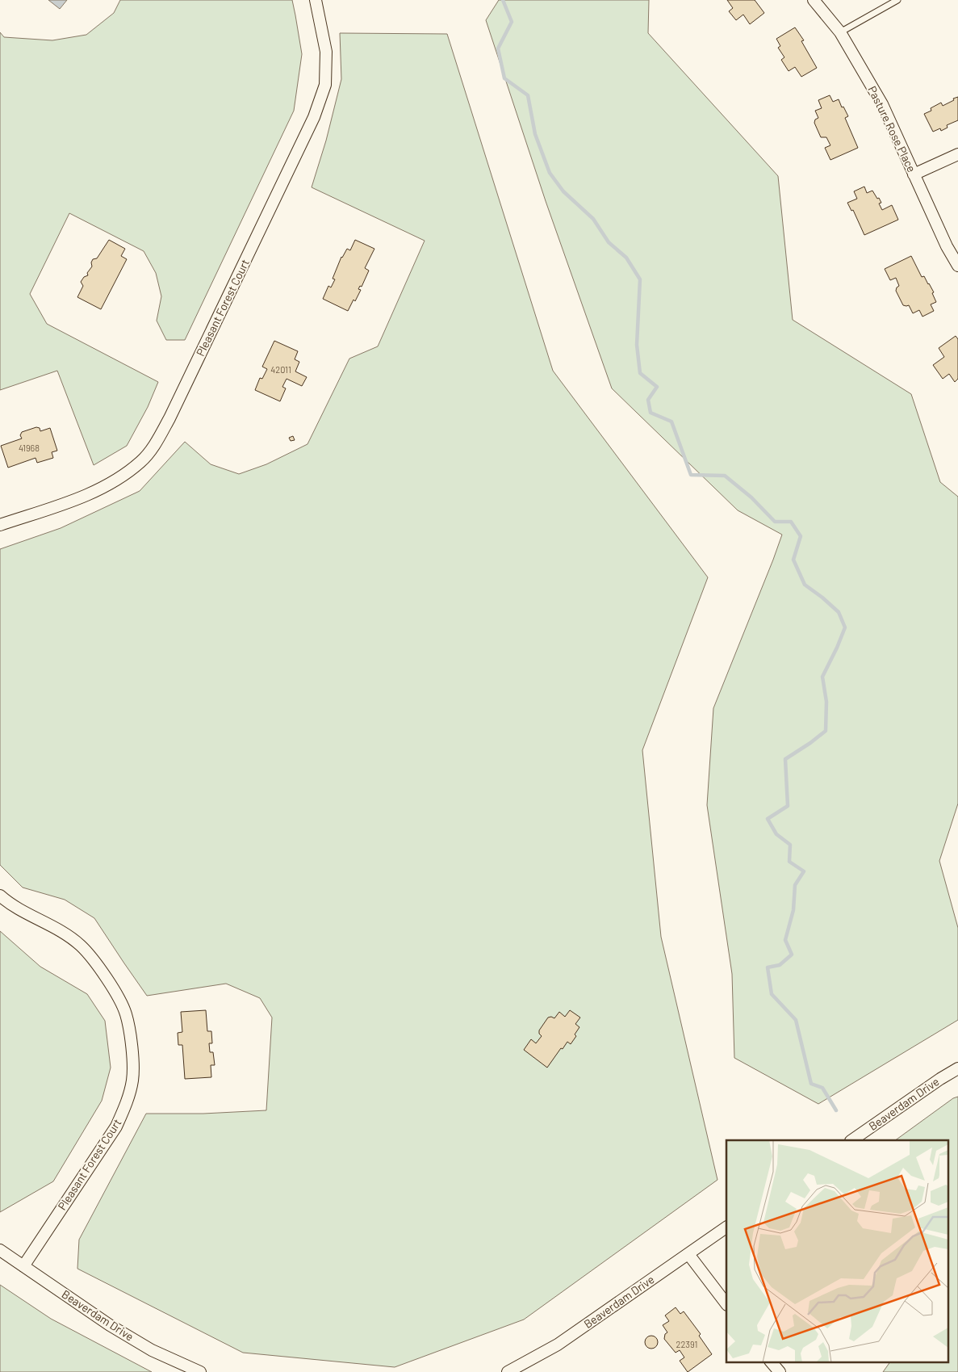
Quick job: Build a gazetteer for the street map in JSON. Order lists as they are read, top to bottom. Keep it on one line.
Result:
{"streets":{"street":["Pasture Rose Place","Pleasant Forest Court","Beaverdam Drive"]},"crossings":[["Pleasant Forest Court","Beaverdam Drive"]],"house_numbers":["42011","41968","22391"]}
